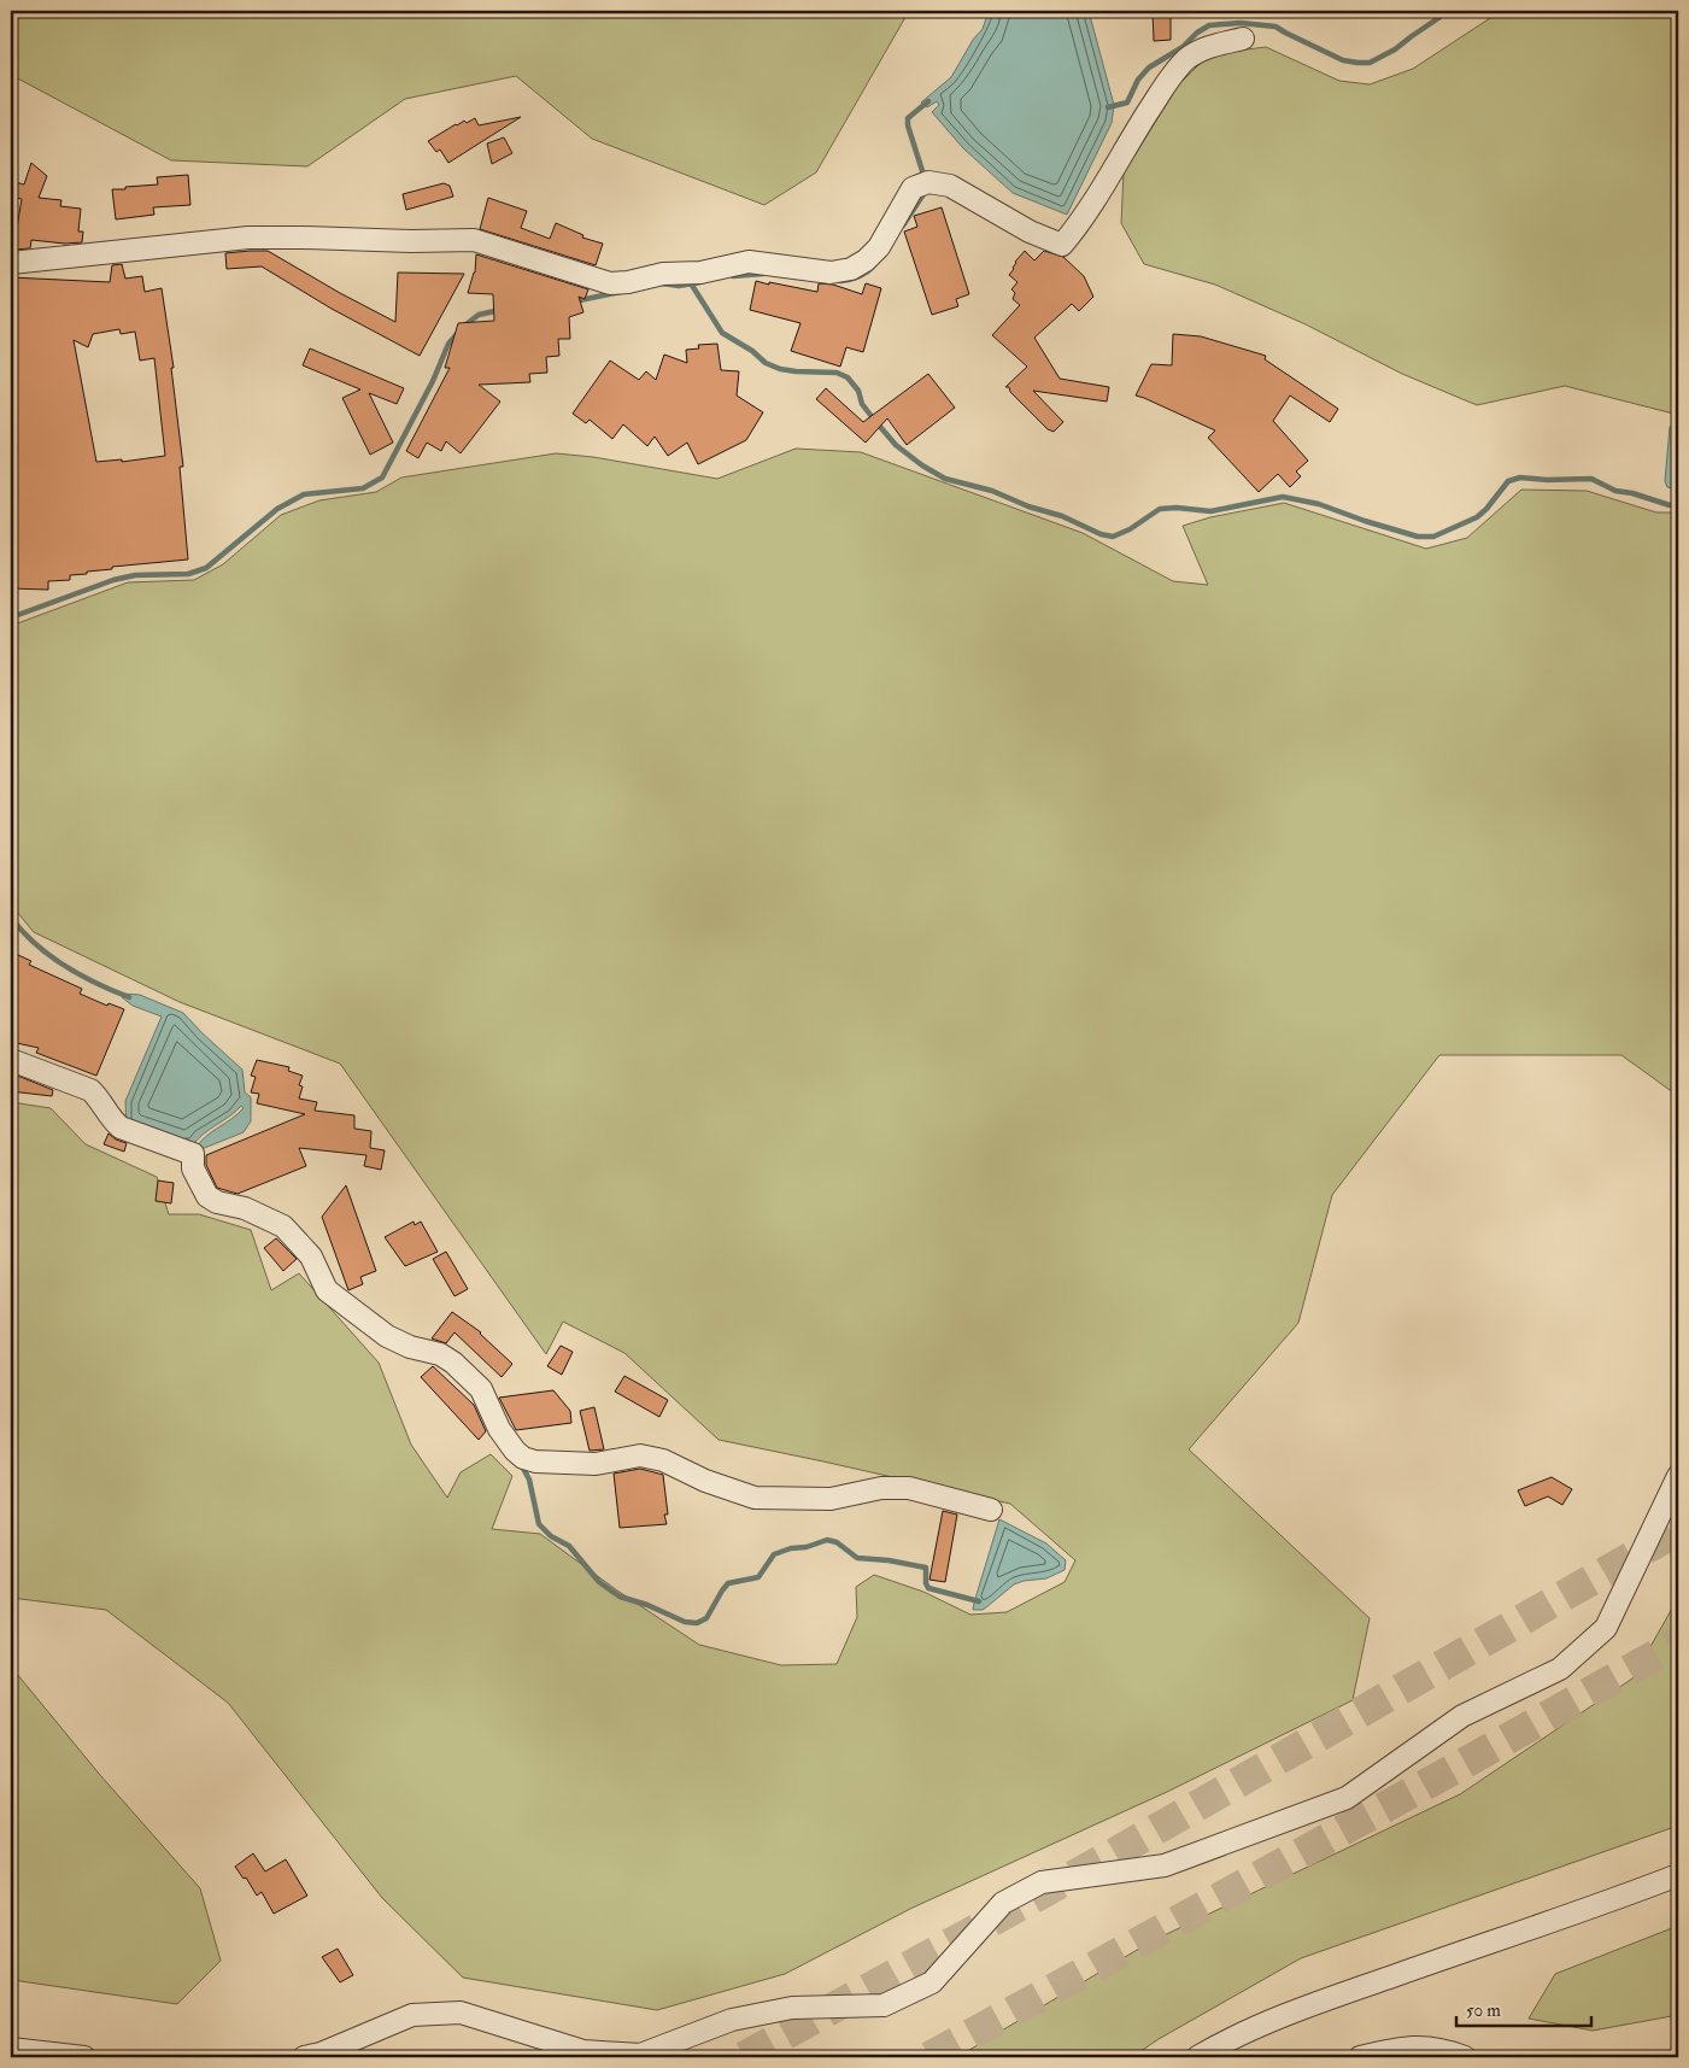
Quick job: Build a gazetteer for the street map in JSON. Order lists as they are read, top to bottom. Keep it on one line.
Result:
{"scale_bar":"50 m"}
